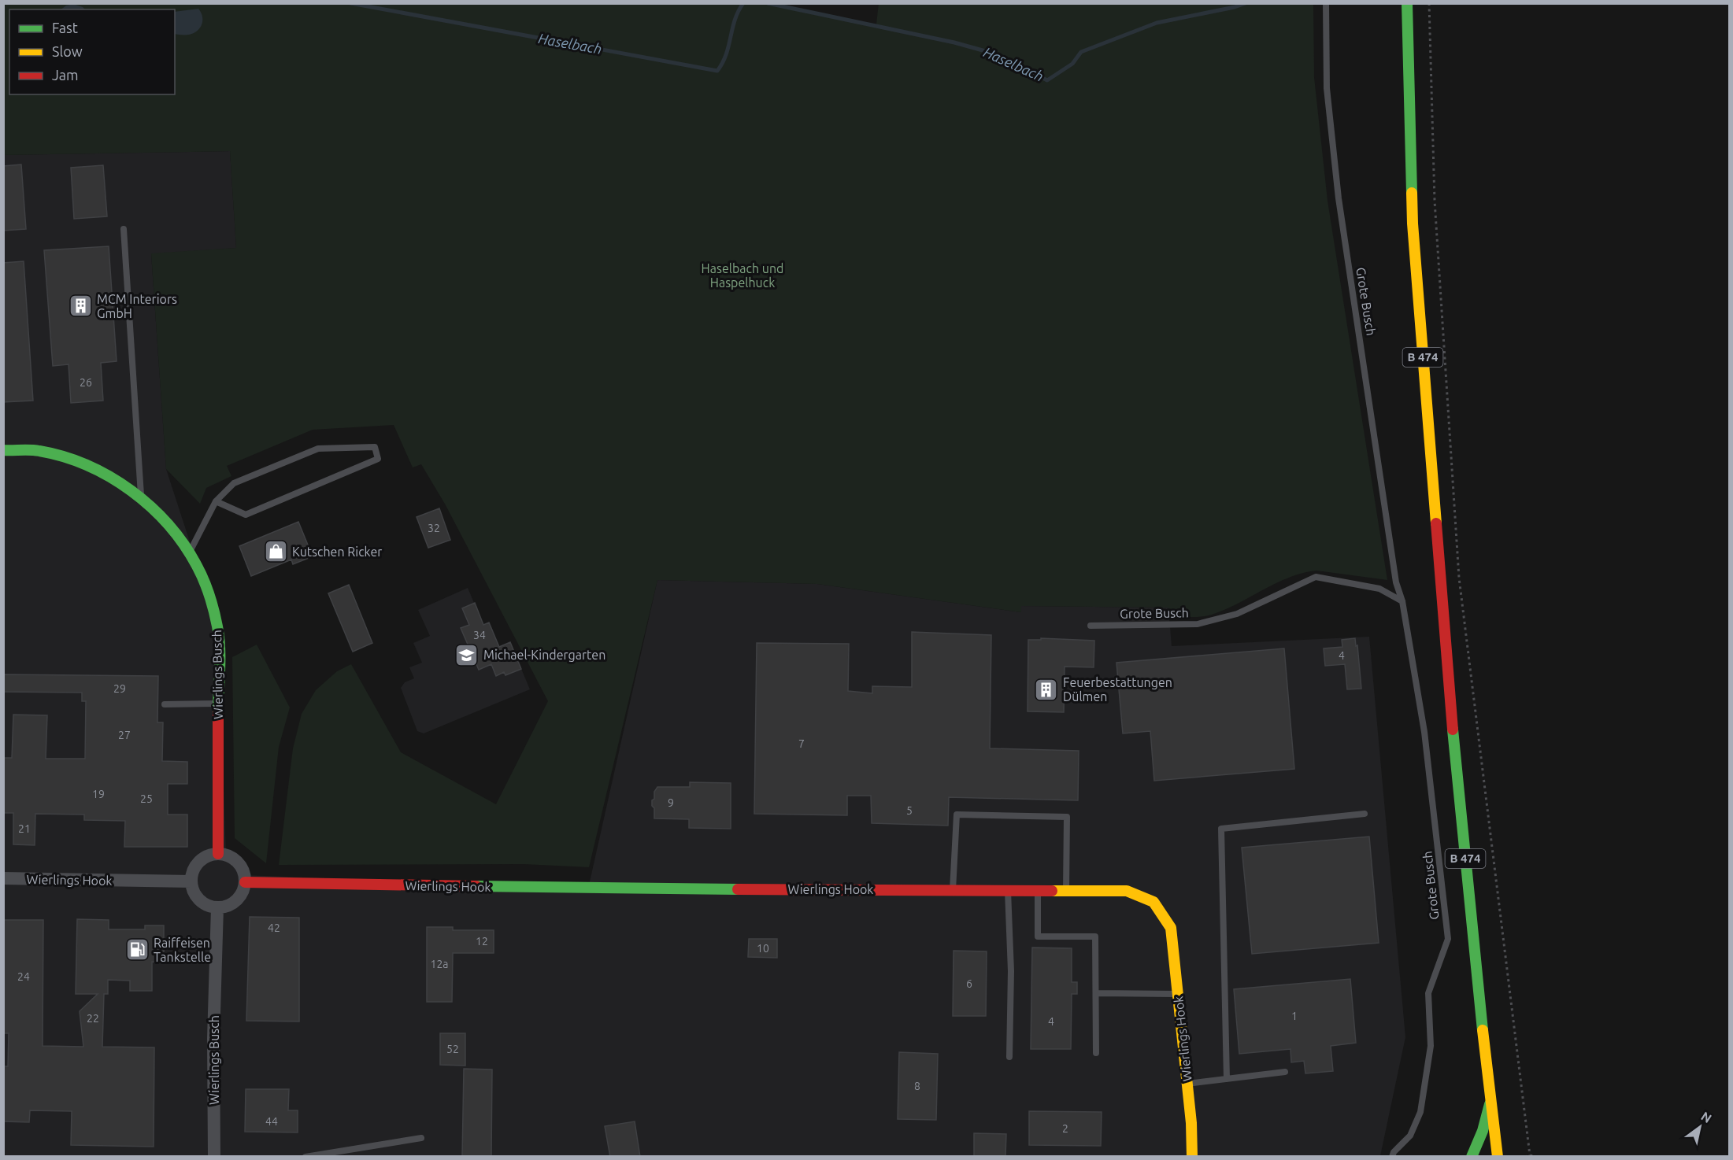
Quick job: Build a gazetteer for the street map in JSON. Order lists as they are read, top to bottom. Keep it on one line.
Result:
{"streets":{"street":["B 474","Wierlings Busch","Wierlings Hook"],"lane":["Grote Busch"]},"crossings":[["Wierlings Busch","Wierlings Hook"]],"water":["Haselbach"],"parks":["Haselbach und Haspelhuck"],"places":{"building":["MCM Interiors GmbH","Feuerbestattungen Dülmen"],"shop":["Kutschen Ricker"],"school or university":["Michael-Kindergarten"],"fuel station":["Raiffeisen Tankstelle"]},"house_numbers":["26","32","34","4","29","27","7","19","25","9","5","21","42","12","10","12a","24","6","1","22","4","52","8","44","2"],"legend":["Fast","Slow","Jam"],"north":"top right"}
